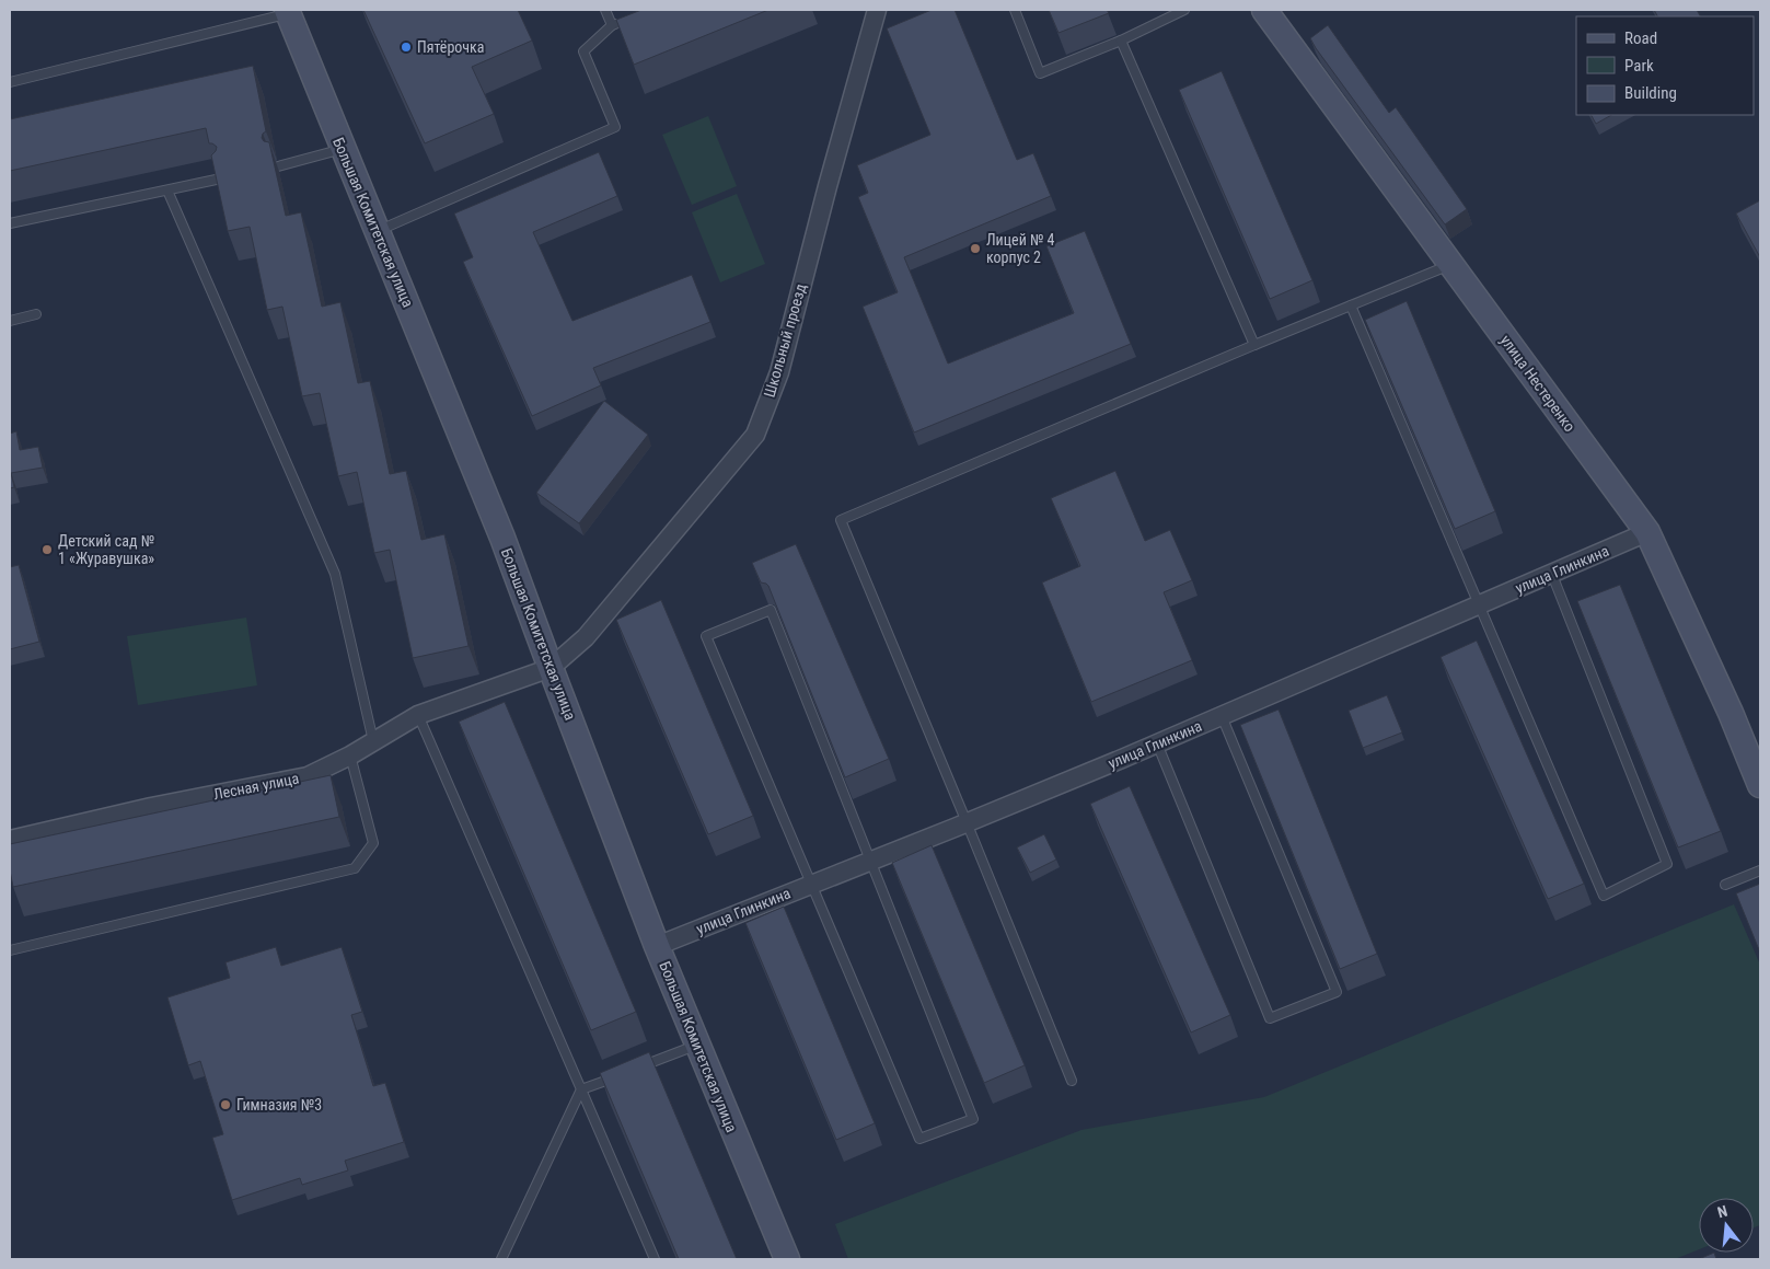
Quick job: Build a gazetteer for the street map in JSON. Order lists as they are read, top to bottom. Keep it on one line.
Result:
{"streets":{"street":["Большая Комитетская улица","Школьный проезд","улица Нестеренко","улица Глинкина","Лесная улица"]},"crossings":[["Большая Комитетская улица","Школьный проезд"],["Большая Комитетская улица","улица Глинкина"],["Большая Комитетская улица","Лесная улица"],["Школьный проезд","Лесная улица"],["улица Нестеренко","улица Глинкина"]],"places":["Пятёрочка","Лицей № 4 корпус 2","Детский сад № 1 «Журавушка»","Гимназия №3"],"legend":["Road","Park","Building"],"north":"top"}
